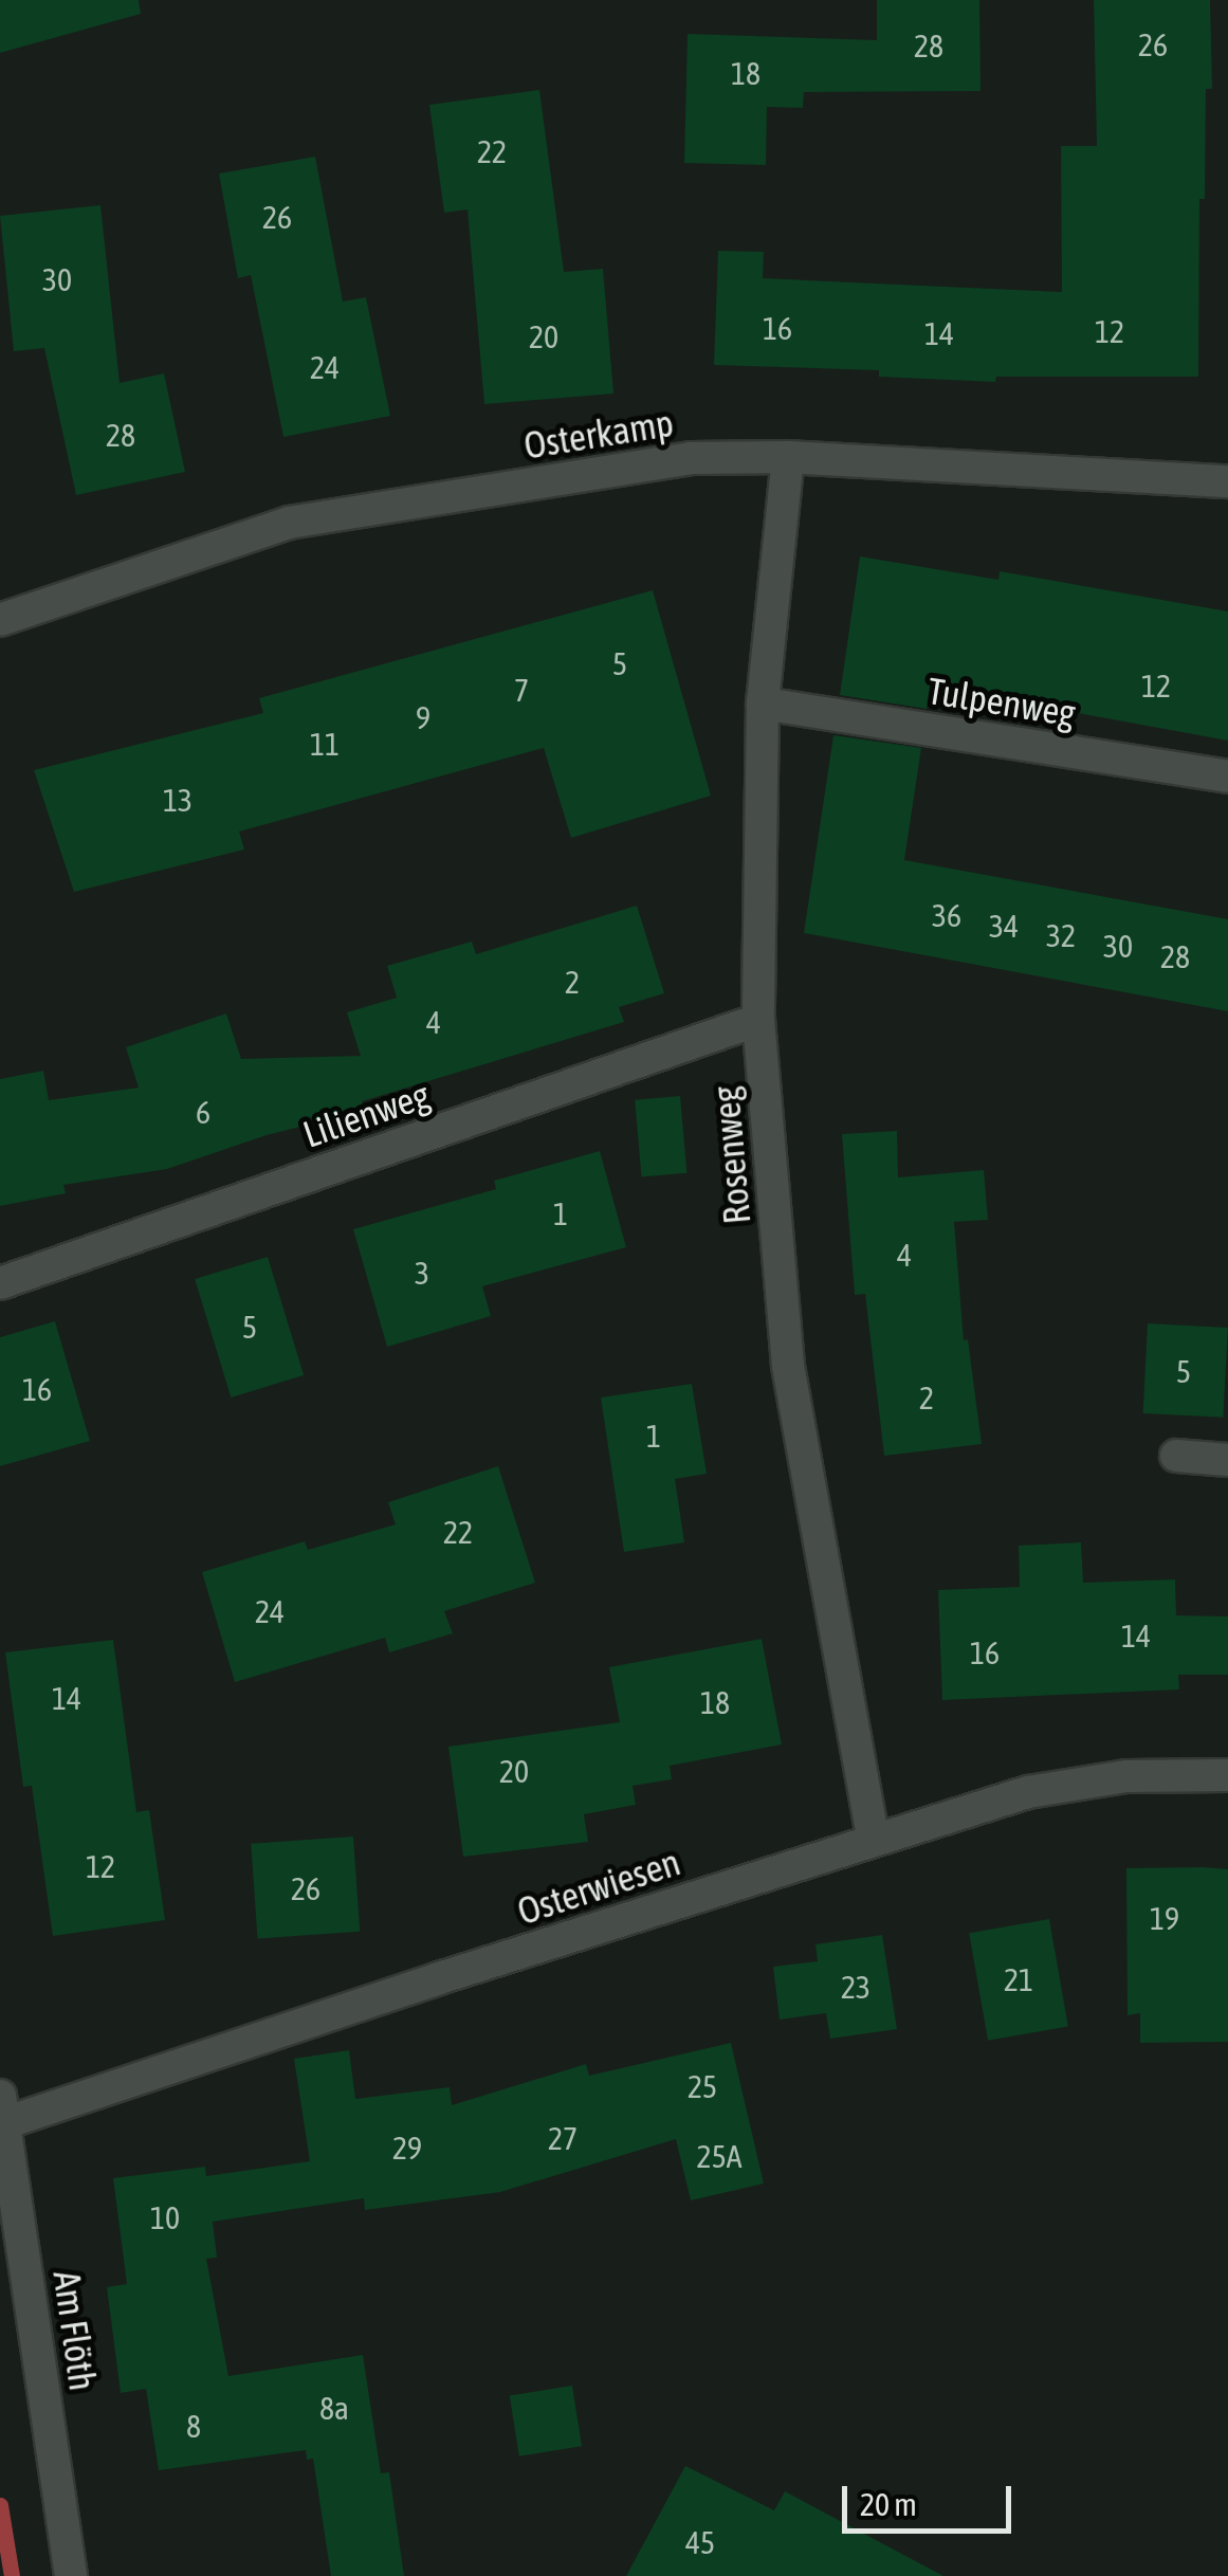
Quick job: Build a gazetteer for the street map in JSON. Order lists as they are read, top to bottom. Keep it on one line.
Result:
{"streets":{"street":["Osterkamp","Tulpenweg","Lilienweg","Rosenweg","Osterwiesen","Am Flöth"]},"crossings":[["Osterkamp","Rosenweg"],["Tulpenweg","Rosenweg"],["Lilienweg","Rosenweg"],["Rosenweg","Osterwiesen"],["Osterwiesen","Am Flöth"]],"house_numbers":["26","28","18","22","26","30","16","12","14","20","24","28","5","12","7","9","11","13","36","34","32","30","28","2","4","6","1","4","3","5","5","16","2","1","22","24","14","16","14","18","20","12","26","19","21","23","25","27","29","25A","10","8a","8","45"],"scale_bar":"20 m"}
